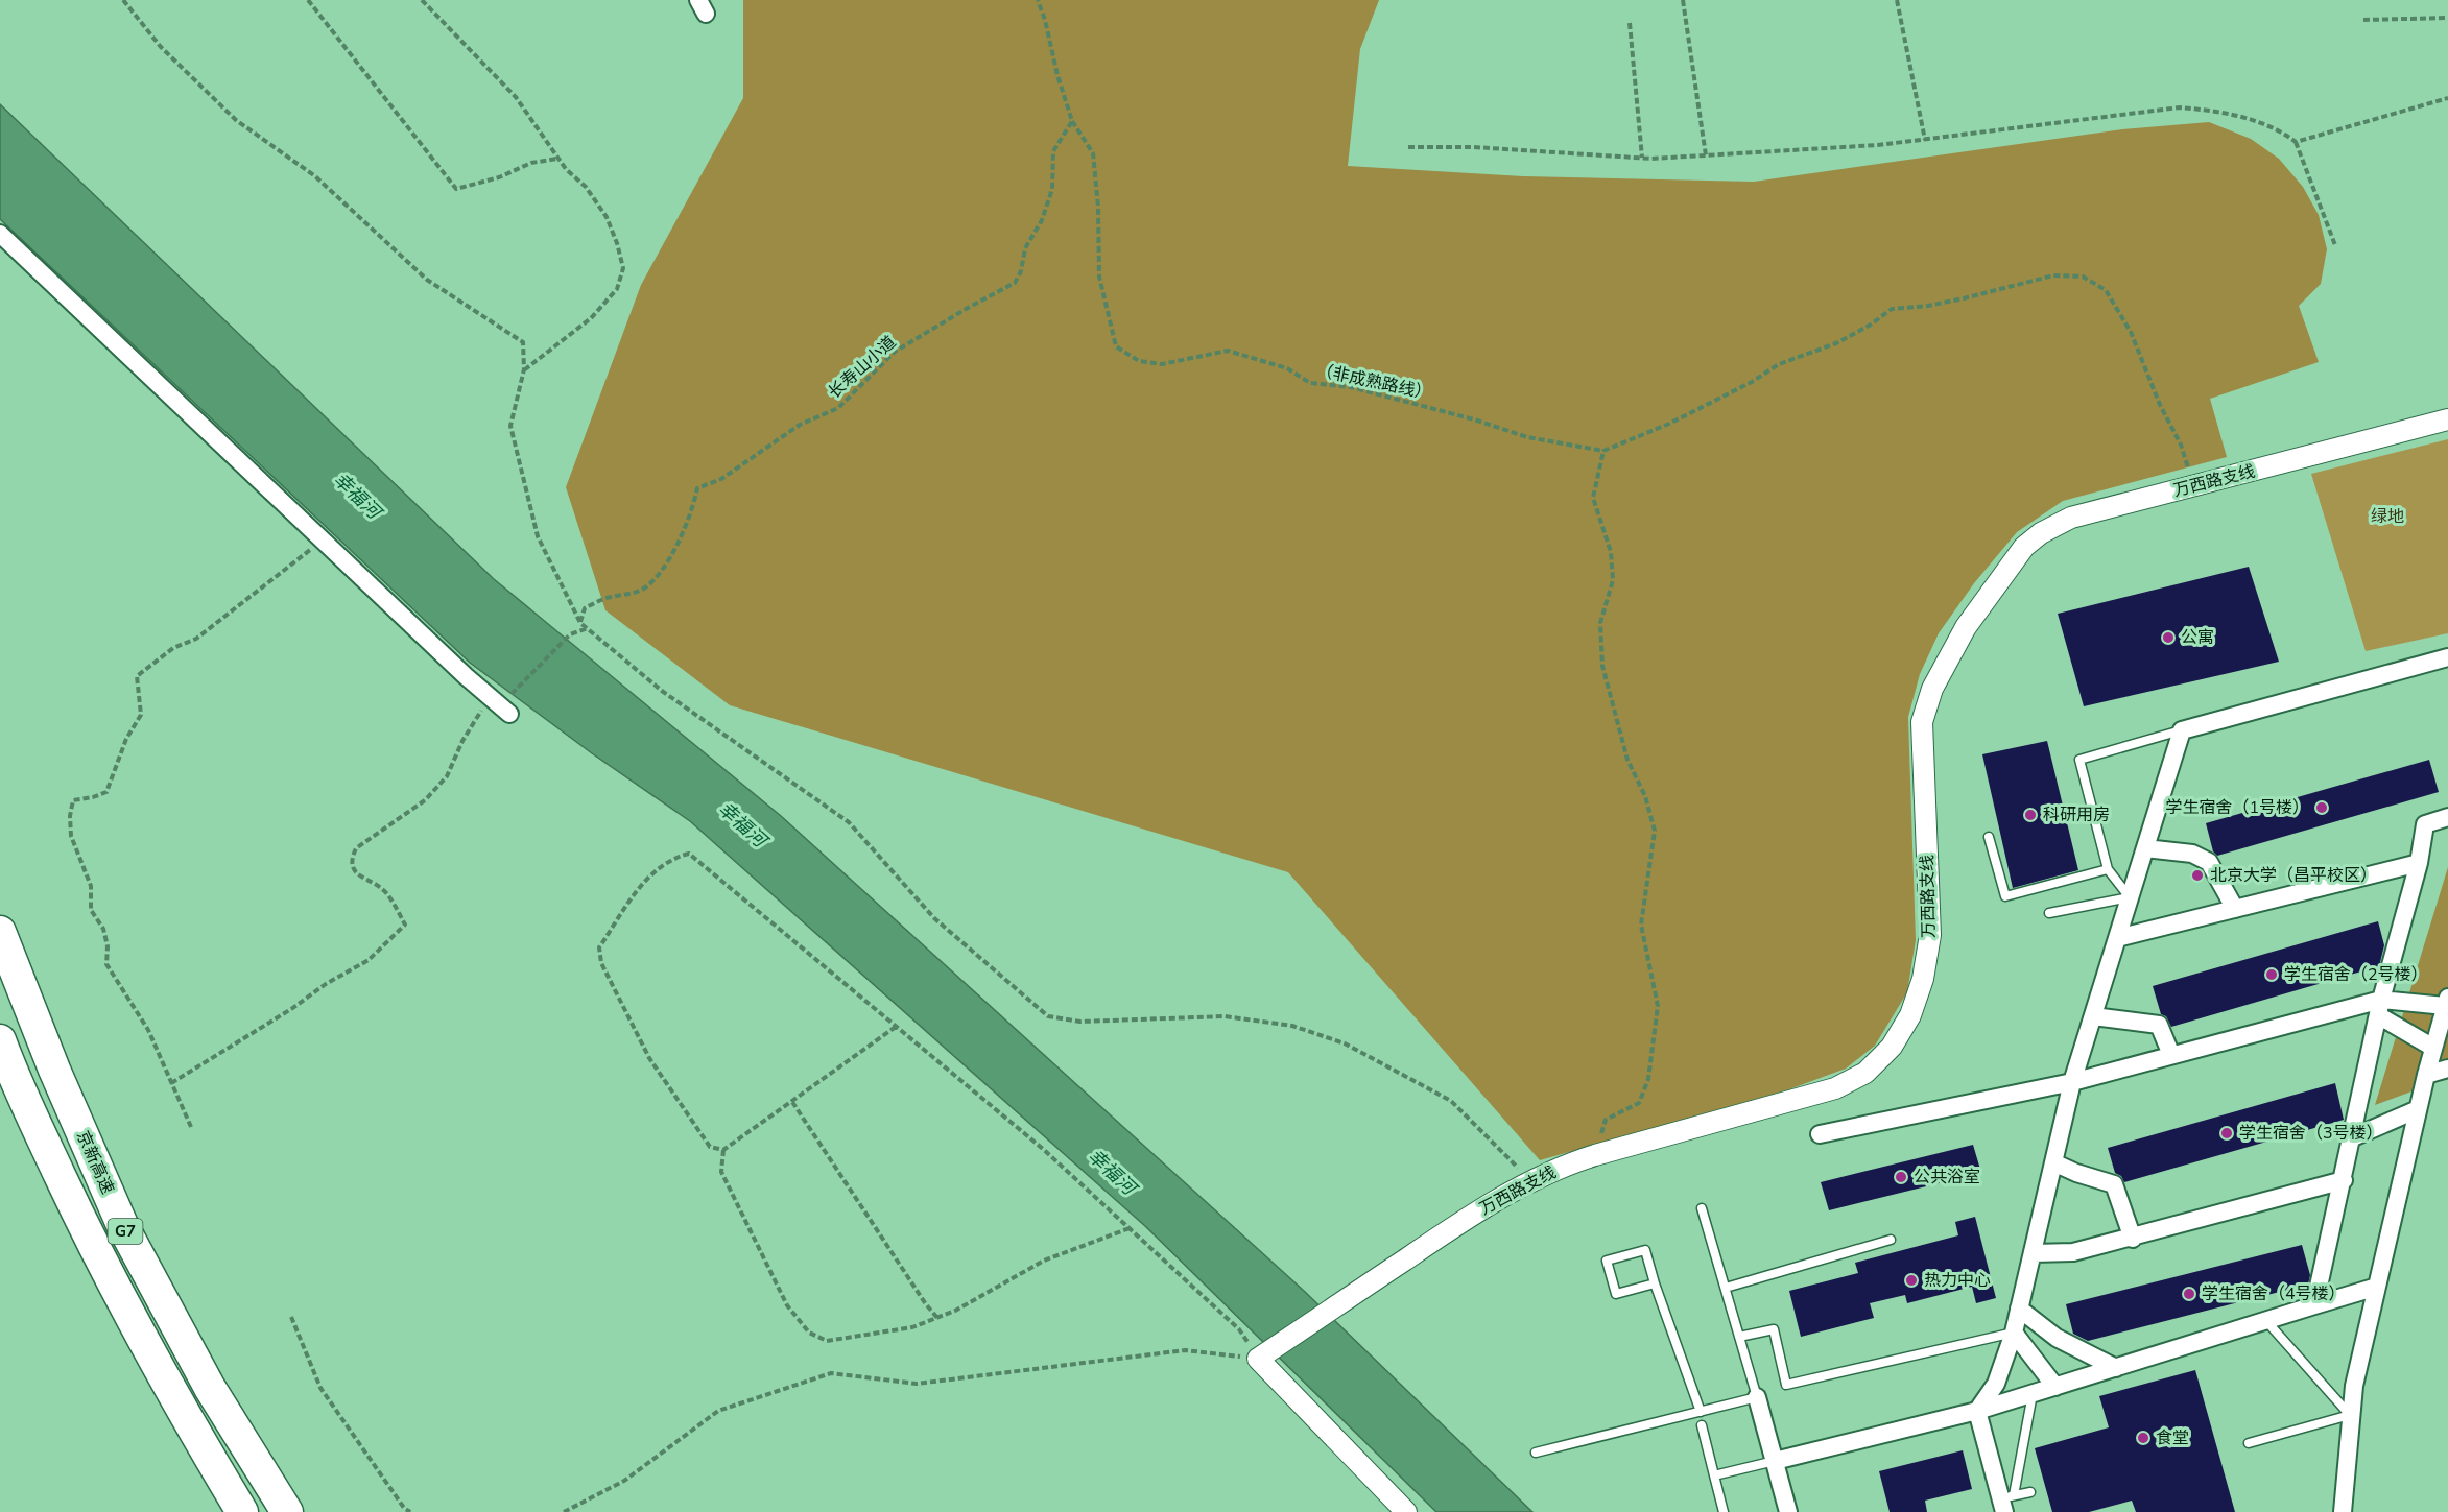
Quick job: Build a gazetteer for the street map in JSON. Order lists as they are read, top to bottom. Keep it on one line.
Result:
{"streets":{"highway":["京新高速","G7"],"street":["万西路支线"],"path":["长寿山小道","（非成熟路线）"]},"crossings":[["长寿山小道","（非成熟路线）"]],"water":["幸福河"],"parks":["绿地"],"places":["公寓","学生宿舍（1号楼）","科研用房","北京大学（昌平校区）","学生宿舍（2号楼）","学生宿舍（3号楼）","公共浴室","热力中心","学生宿舍（4号楼）","食堂"]}
